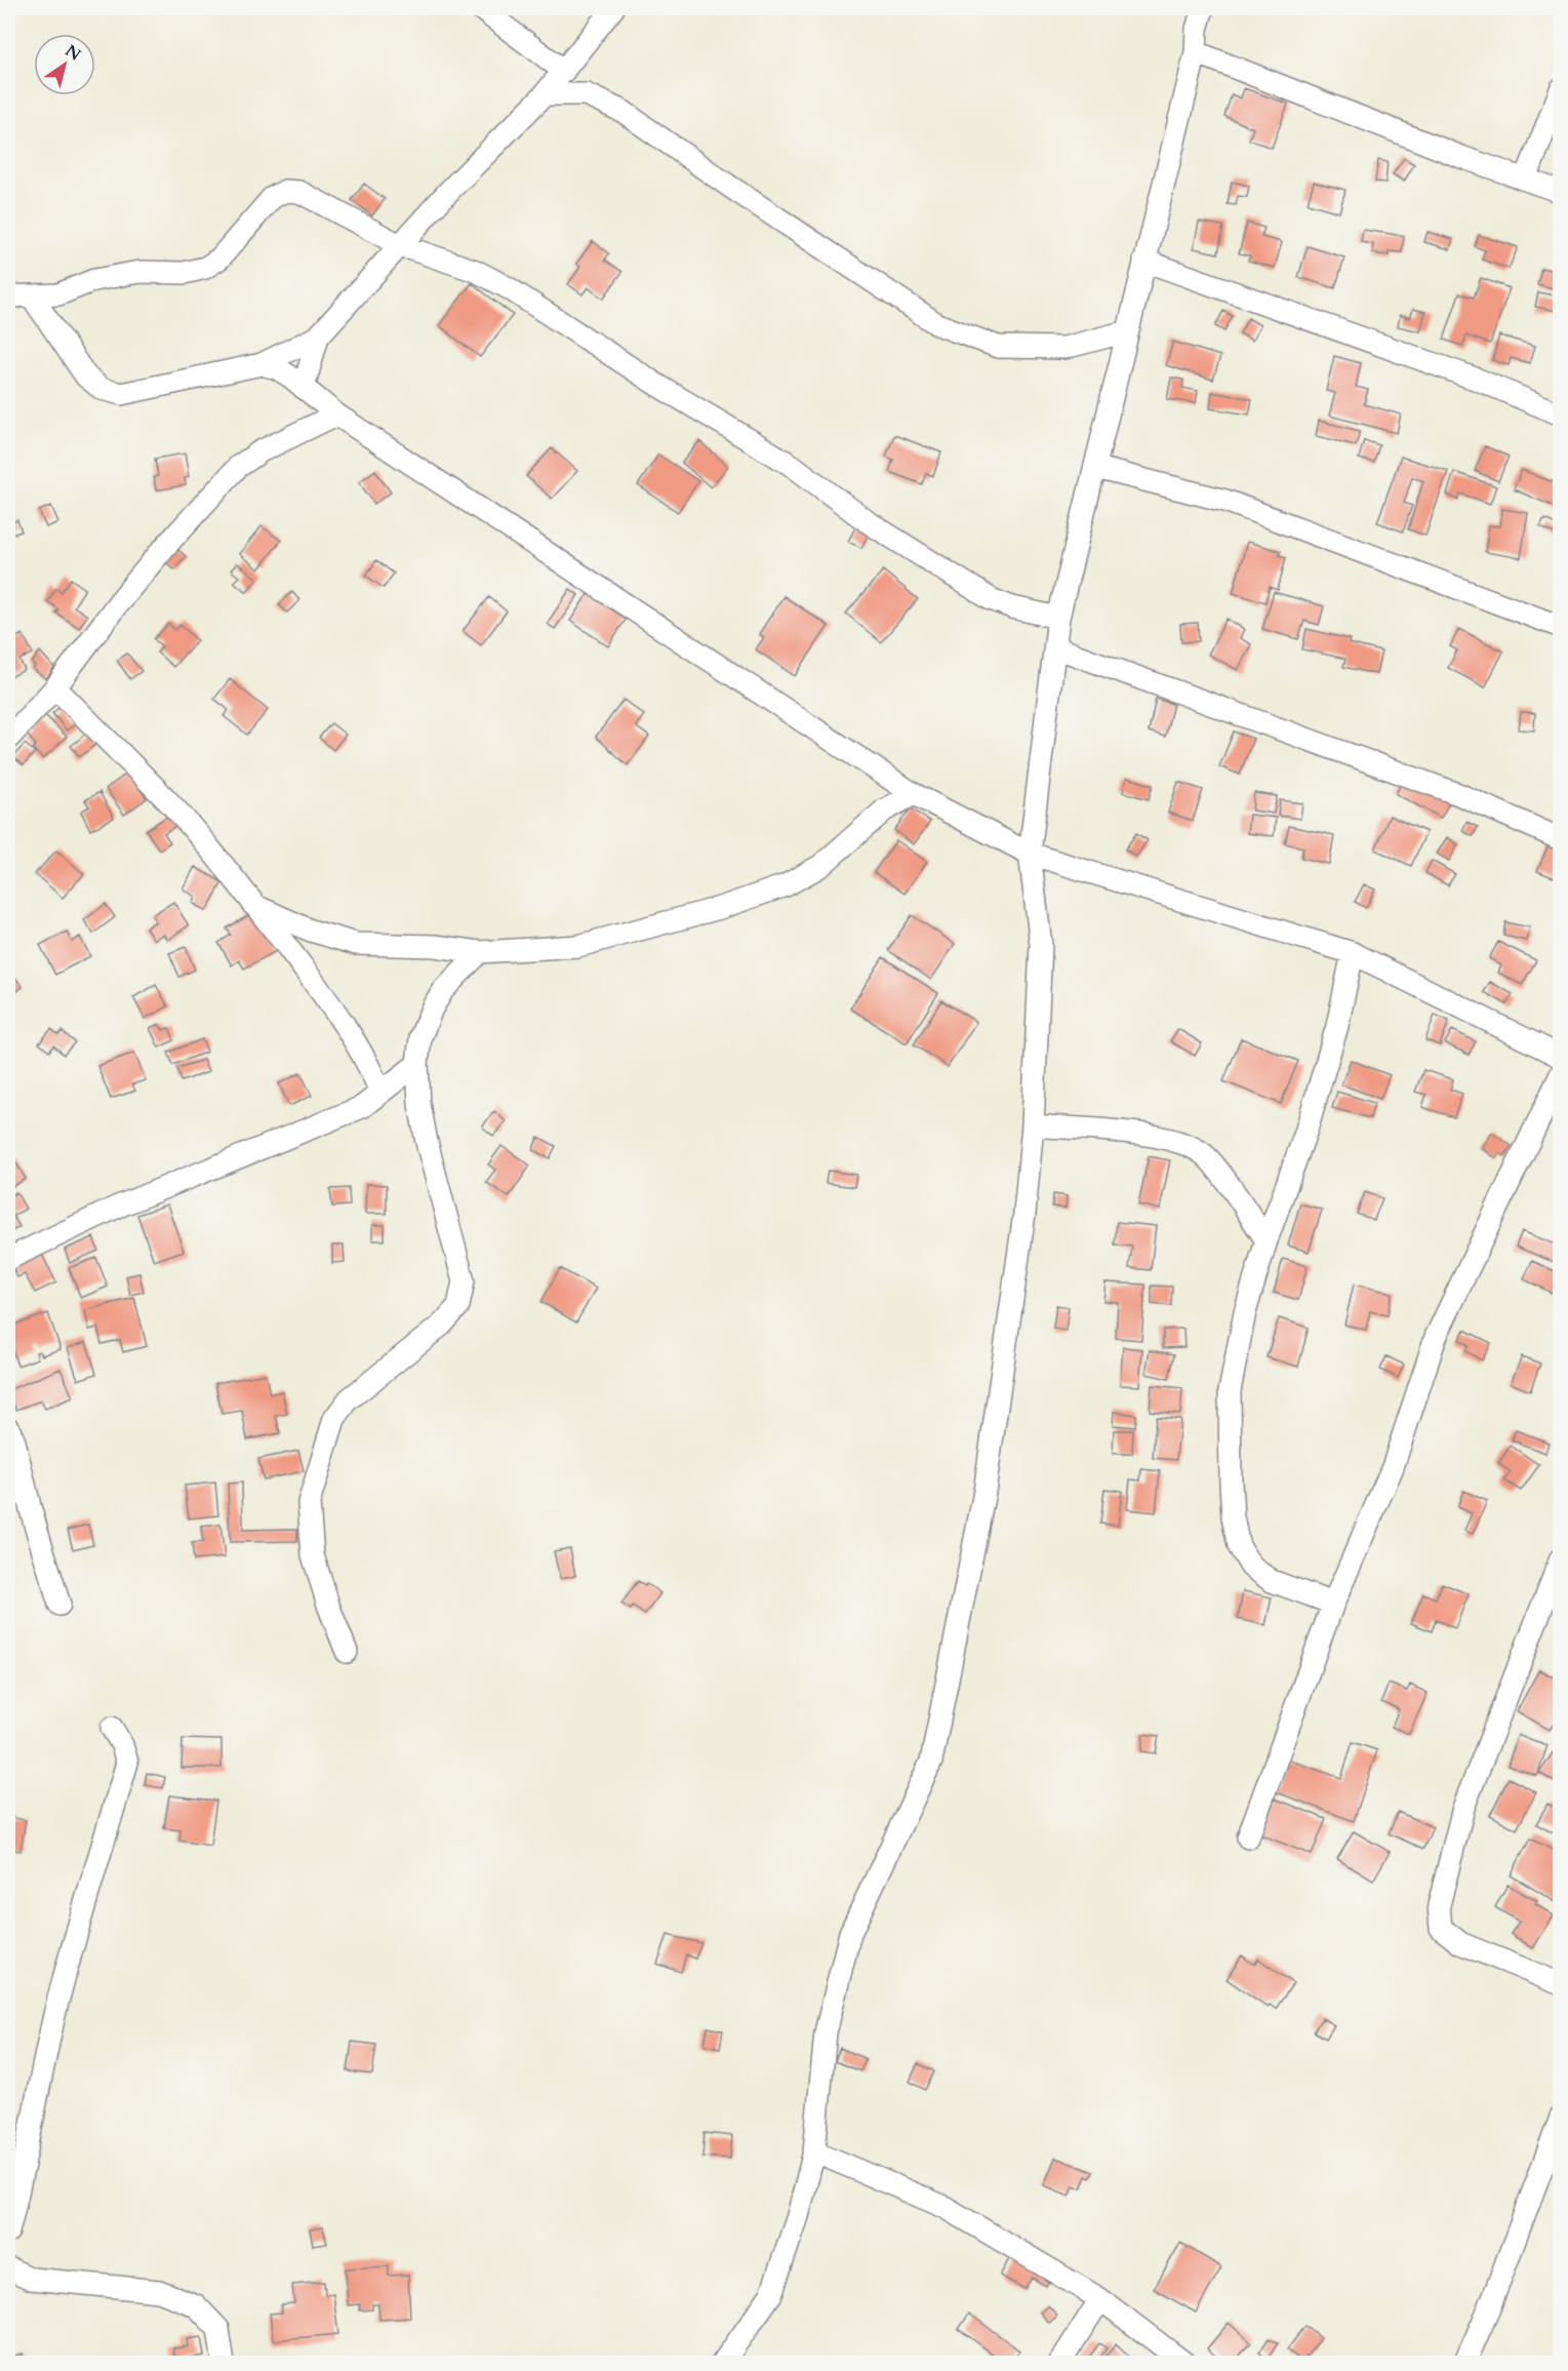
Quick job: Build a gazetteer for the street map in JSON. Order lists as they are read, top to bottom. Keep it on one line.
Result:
{"north":"top right"}
